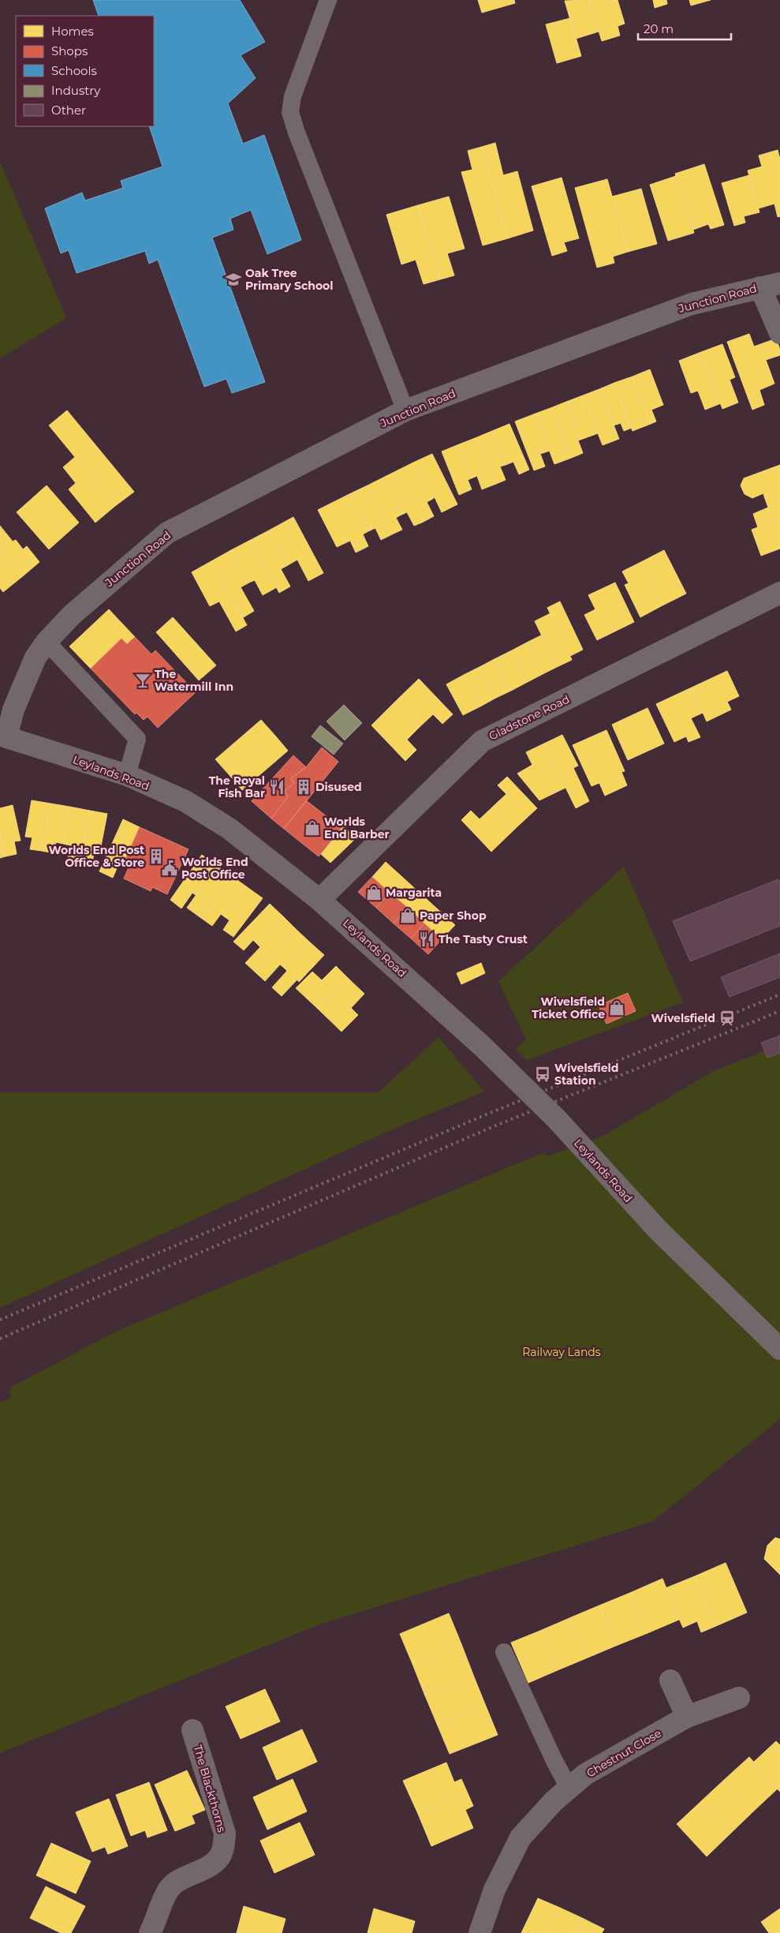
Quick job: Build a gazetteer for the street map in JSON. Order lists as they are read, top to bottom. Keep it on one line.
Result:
{"streets":{"street":["Junction Road","Gladstone Road","Leylands Road","Chestnut Close","The Blackthorns"]},"crossings":[["Junction Road","Leylands Road"],["Gladstone Road","Leylands Road"]],"parks":["Railway Lands"],"places":{"school or university":["Oak Tree Primary School"],"bar":["The Watermill Inn"],"restaurant":["The Royal Fish Bar","The Tasty Crust"],"building":["Disused","Worlds End Post Office & Store"],"shop":["Worlds End Barber","Margarita","Paper Shop","Wivelsfield Ticket Office"],"public building":["Worlds End Post Office"],"station":["Wivelsfield"],"bus stop":["Wivelsfield Station"]},"legend":["Homes","Shops","Schools","Industry","Other"],"scale_bar":"20 m"}
